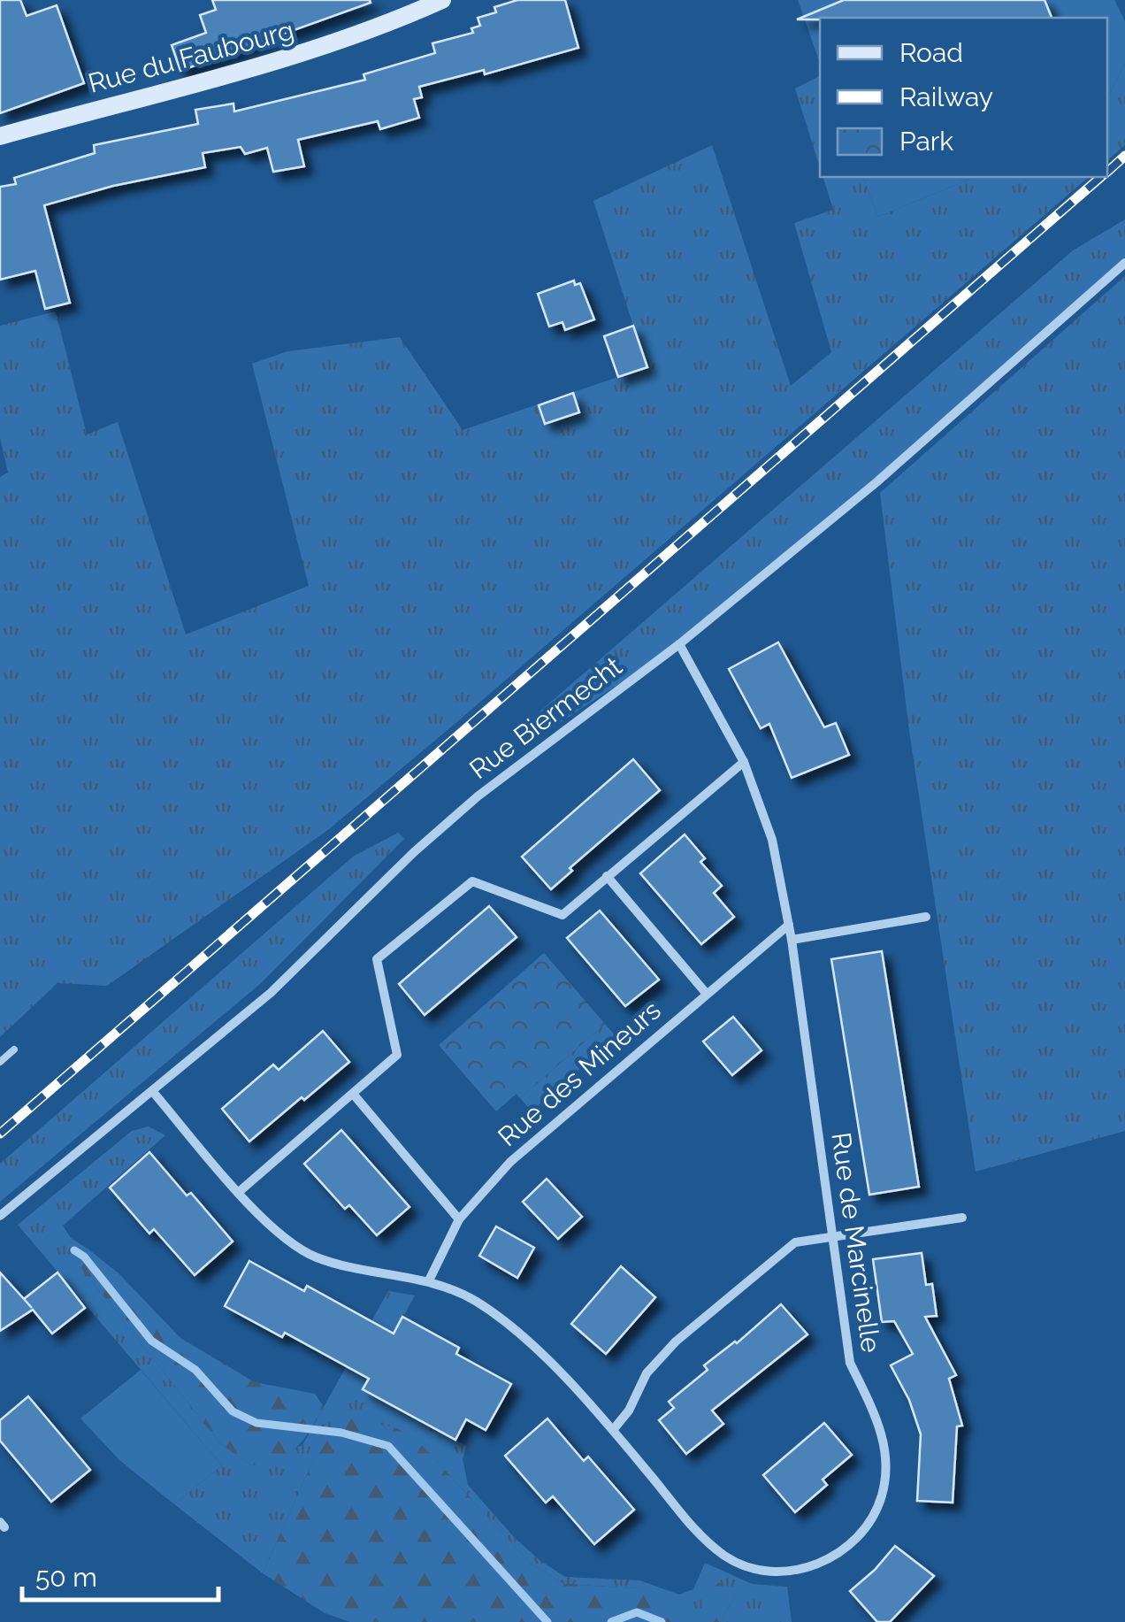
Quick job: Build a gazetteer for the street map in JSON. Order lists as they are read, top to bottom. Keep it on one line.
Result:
{"streets":{"main road":["Rue du Faubourg"],"street":["Rue Biermecht","Rue des Mineurs","Rue de Marcinelle"]},"crossings":[["Rue Biermecht","Rue de Marcinelle"],["Rue des Mineurs","Rue de Marcinelle"]],"legend":["Road","Railway","Park"],"scale_bar":"50 m"}
